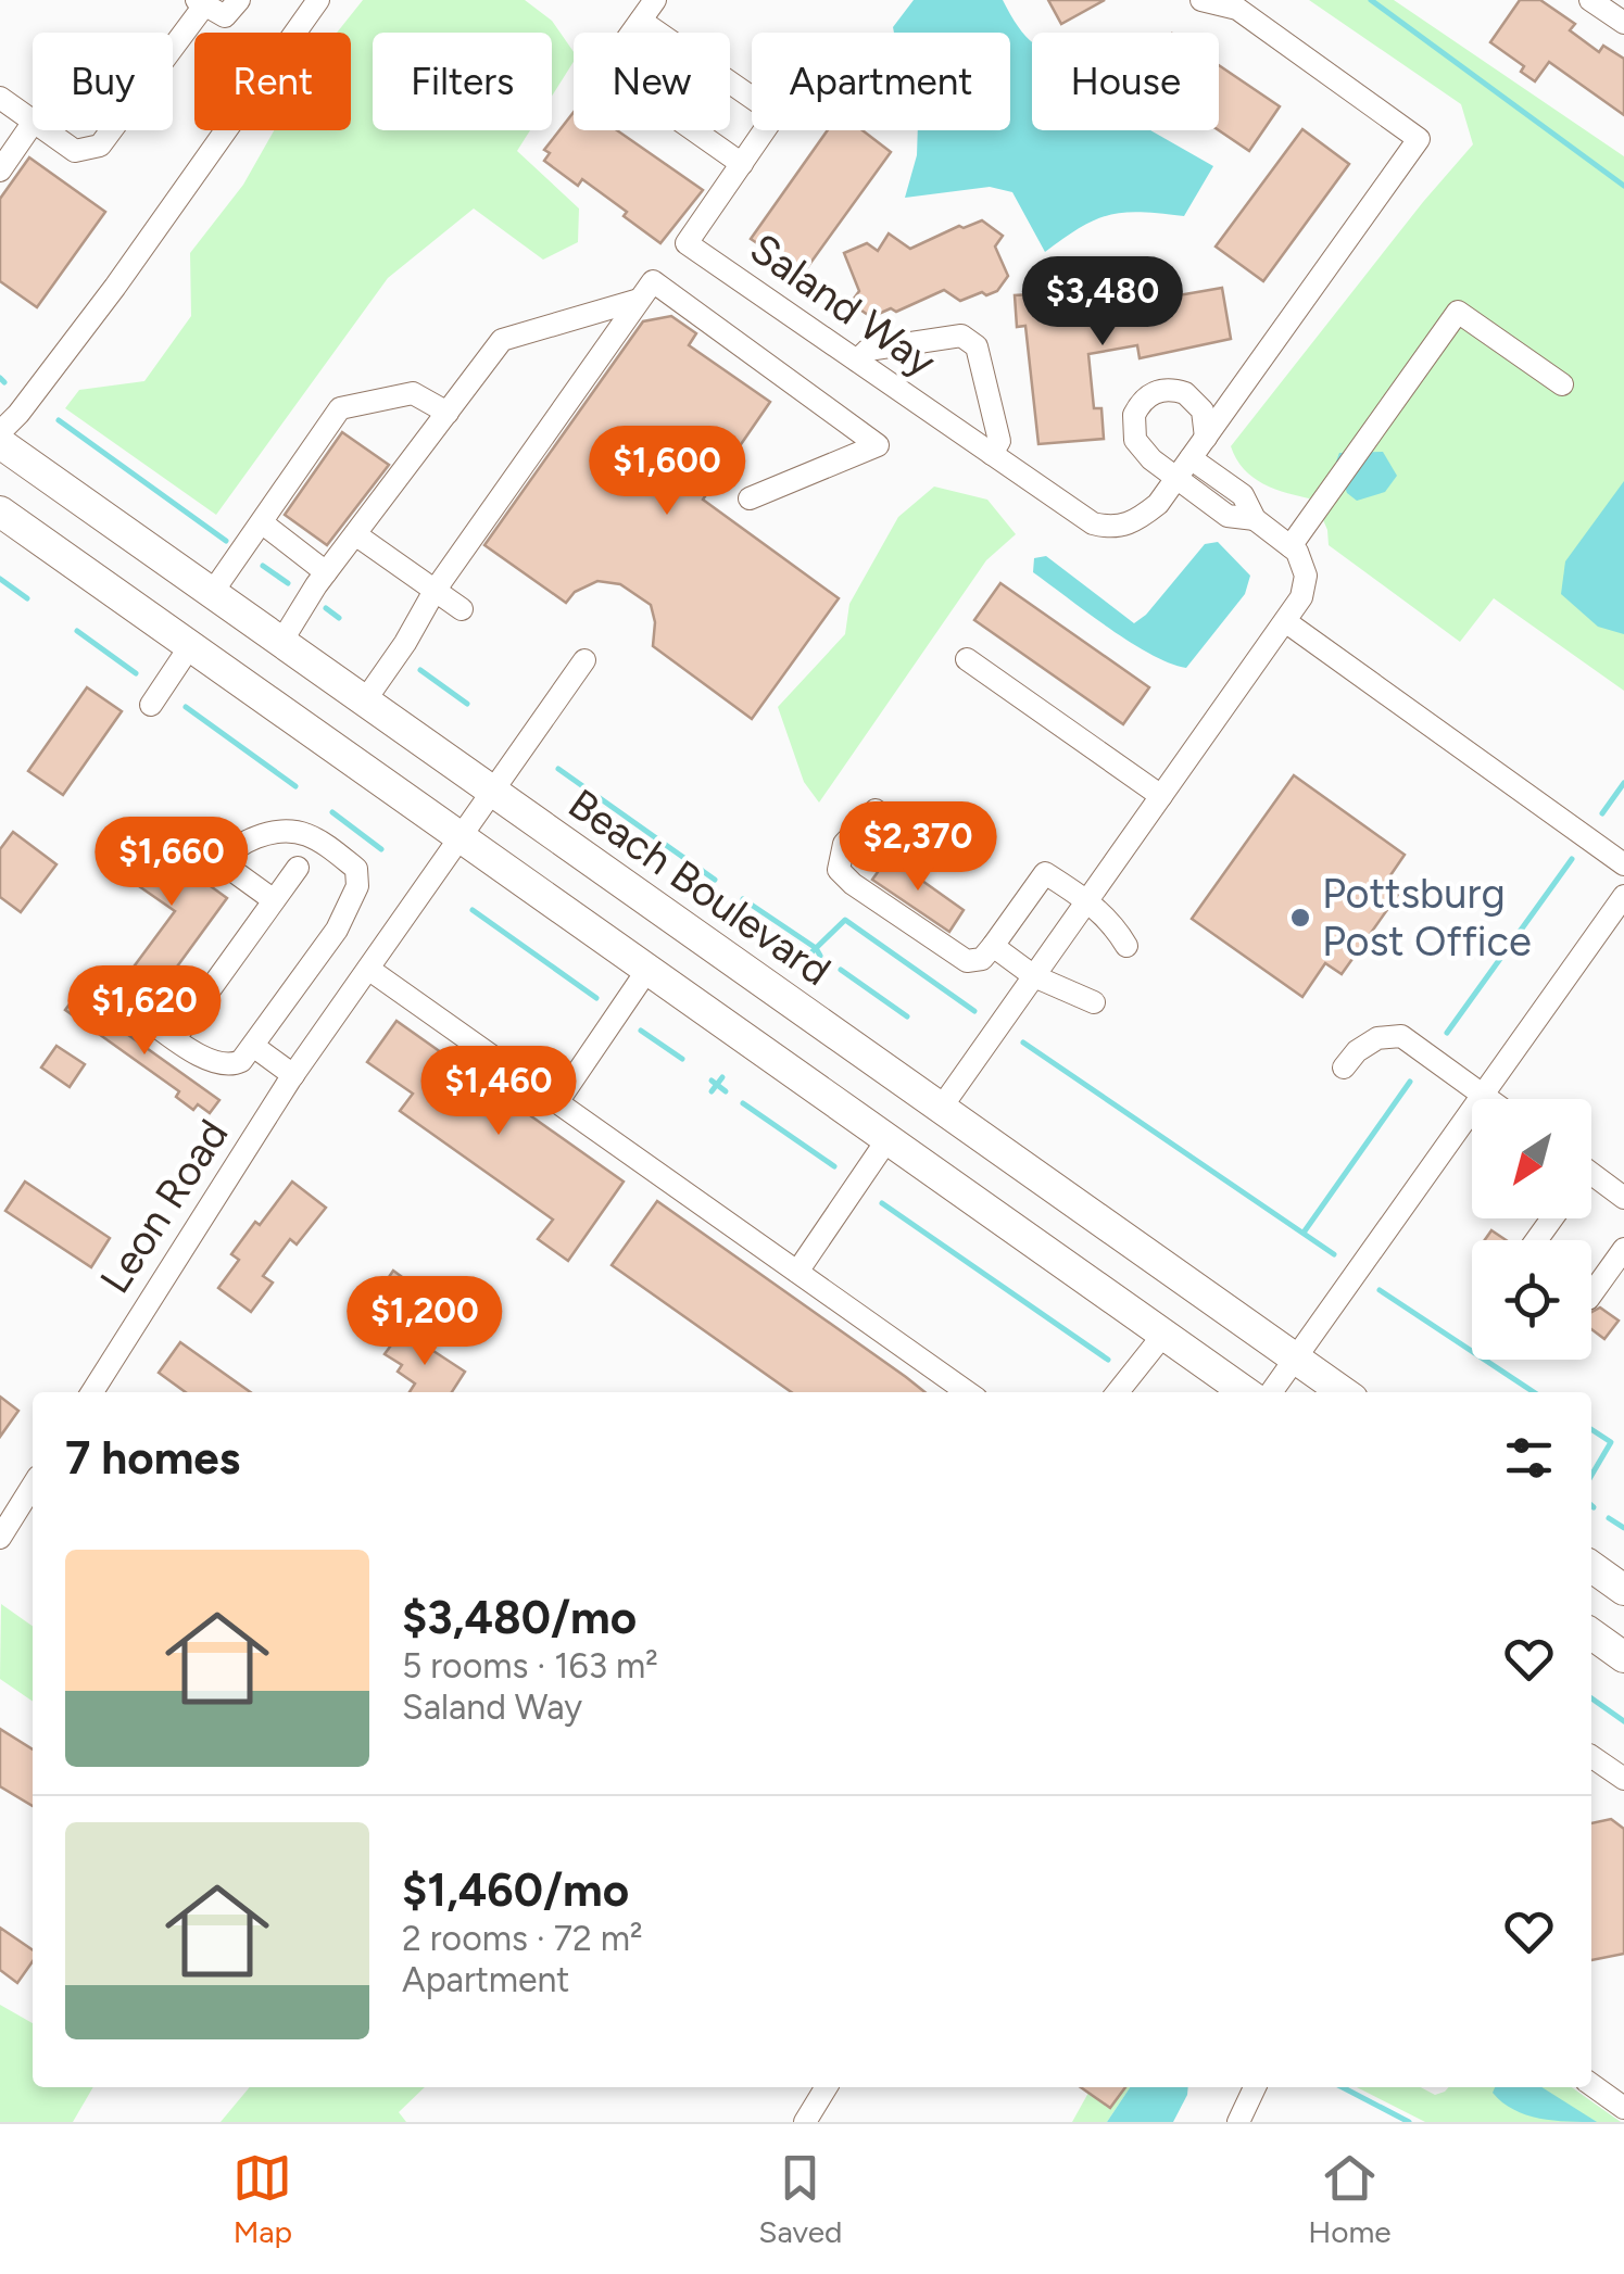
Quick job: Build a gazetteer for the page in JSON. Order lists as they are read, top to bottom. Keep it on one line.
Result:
{"streets":{"highway":["Beach Boulevard"],"street":["Saland Way","Leon Road"]},"crossings":[["Beach Boulevard","Leon Road"]],"places":["Pottsburg Post Office"],"north":"bottom left","page":{"chip":["Buy","Rent","Filters","New","Apartment","House"],"price":["$3,480","$1,600","$2,370","$1,660","$1,620","$1,460","$1,200"],"heading":"7 homes","list":[{"name":"$3,480/mo","note":"5 rooms · 163 m² · Saland Way"},{"name":"$1,460/mo","note":"2 rooms · 72 m² · Apartment"}],"tabs":["Map","Saved","Home"]}}
